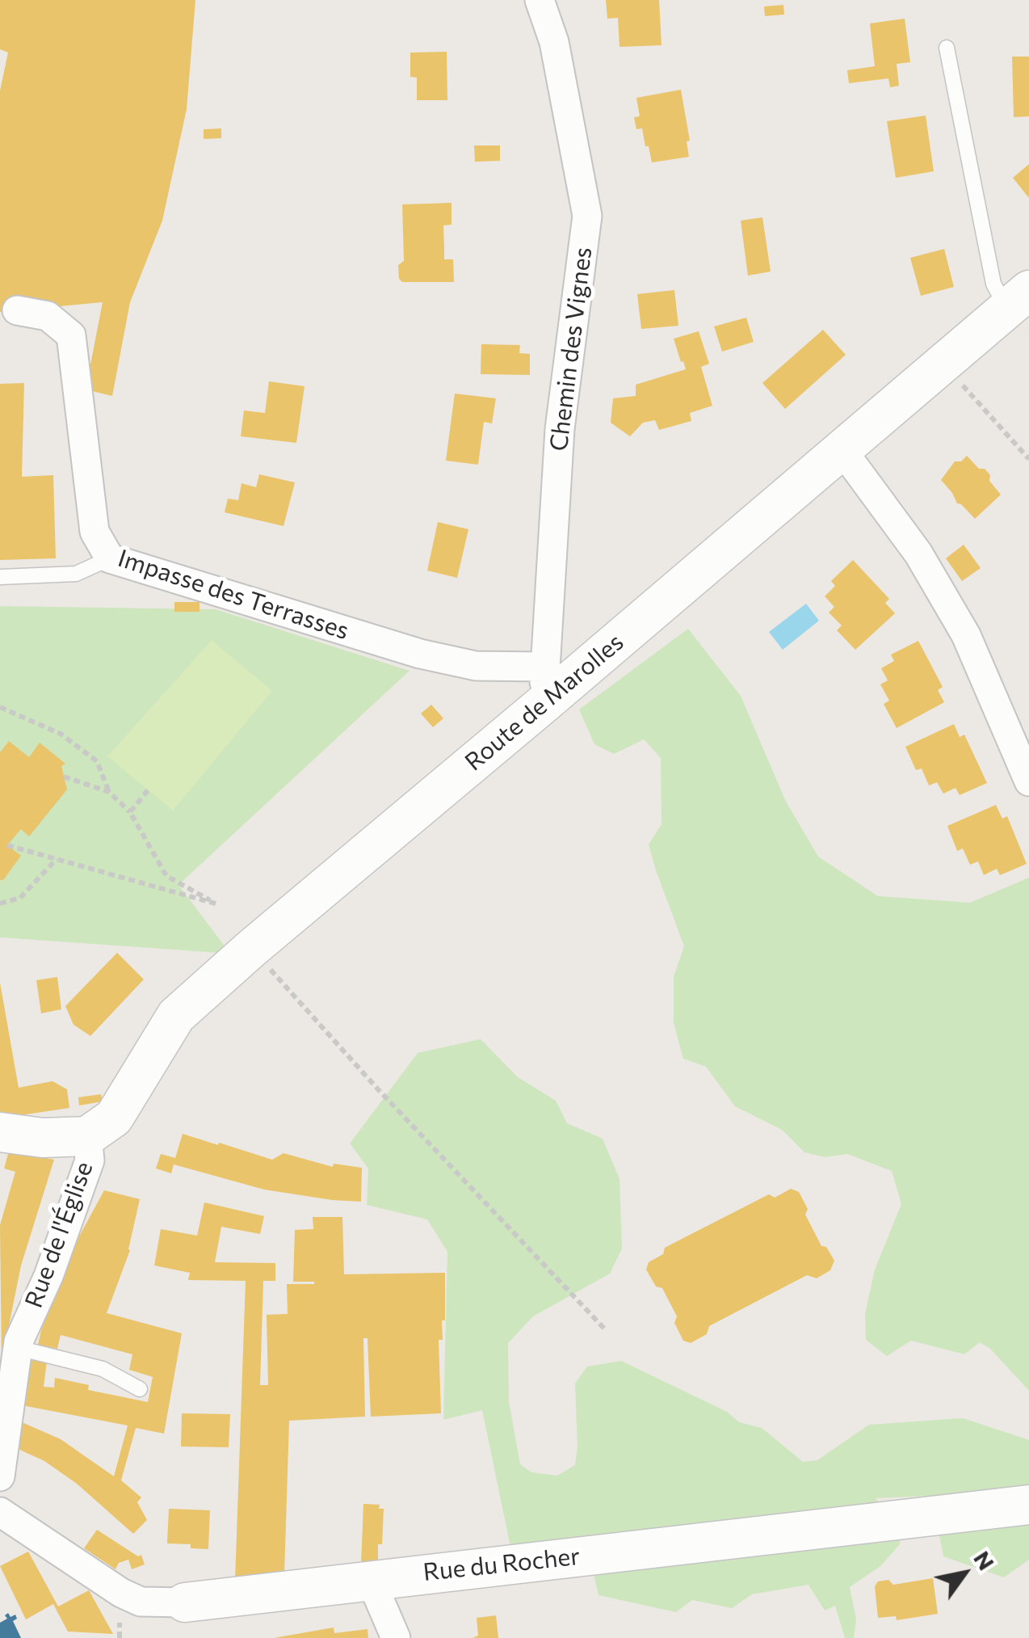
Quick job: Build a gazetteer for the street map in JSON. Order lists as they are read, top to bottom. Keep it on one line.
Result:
{"streets":{"street":["Chemin des Vignes","Impasse des Terrasses","Route de Marolles","Rue de l'Église","Rue du Rocher"]},"crossings":[["Chemin des Vignes","Impasse des Terrasses"],["Chemin des Vignes","Route de Marolles"],["Impasse des Terrasses","Route de Marolles"],["Route de Marolles","Rue de l'Église"]],"north":"top right"}
